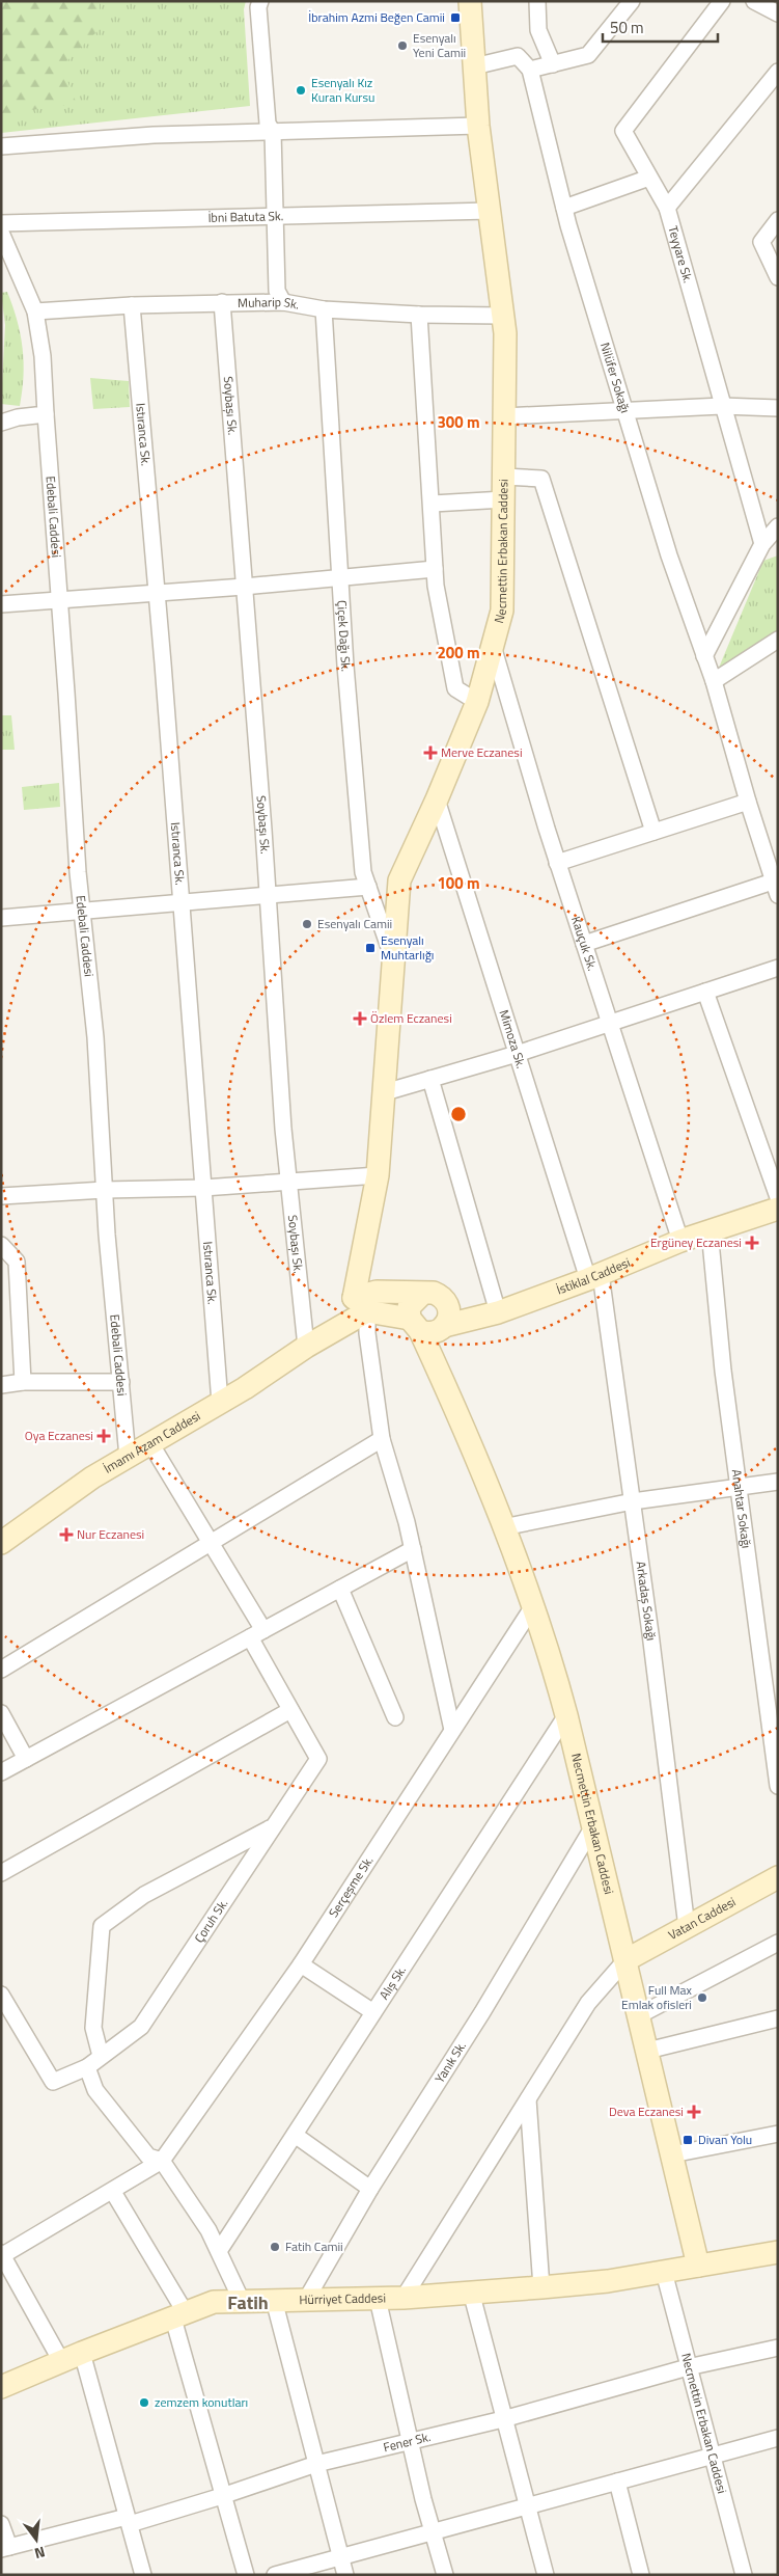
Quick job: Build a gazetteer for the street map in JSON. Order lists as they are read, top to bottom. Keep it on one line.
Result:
{"streets":{"main road":["Necmettin Erbakan Caddesi","İstiklal Caddesi","İmamı Azam Caddesi","Vatan Caddesi","Hürriyet Caddesi"],"street":["İbni Batuta Sk.","Teyyare Sk.","Muharip Sk.","Nilüfer Sokağı","Soybaşı Sk.","Istıranca Sk.","Edebali Caddesi","Çiçek Dağı Sk.","Kauçuk Sk.","Mimoza Sk.","Anahtar Sokağı","Arkadaş Sokağı","Serçeşme Sk.","Çoruh Sk.","Alış Sk.","Yanık Sk.","Fener Sk."]},"crossings":[["İbni Batuta Sk.","Necmettin Erbakan Caddesi"],["Muharip Sk.","Soybaşı Sk."],["Muharip Sk.","Istıranca Sk."],["Muharip Sk.","Edebali Caddesi"],["Muharip Sk.","Necmettin Erbakan Caddesi"],["Muharip Sk.","Çiçek Dağı Sk."],["Soybaşı Sk.","İmamı Azam Caddesi"],["Istıranca Sk.","İmamı Azam Caddesi"],["Edebali Caddesi","İmamı Azam Caddesi"],["Necmettin Erbakan Caddesi","Çiçek Dağı Sk."],["Necmettin Erbakan Caddesi","Kauçuk Sk."],["Necmettin Erbakan Caddesi","Mimoza Sk."],["Necmettin Erbakan Caddesi","İstiklal Caddesi"],["Necmettin Erbakan Caddesi","İmamı Azam Caddesi"],["Necmettin Erbakan Caddesi","Serçeşme Sk."],["Necmettin Erbakan Caddesi","Vatan Caddesi"],["Necmettin Erbakan Caddesi","Alış Sk."],["Necmettin Erbakan Caddesi","Yanık Sk."],["Necmettin Erbakan Caddesi","Hürriyet Caddesi"],["Necmettin Erbakan Caddesi","Fener Sk."],["Kauçuk Sk.","İstiklal Caddesi"],["Mimoza Sk.","İstiklal Caddesi"],["Mimoza Sk.","Arkadaş Sokağı"],["İstiklal Caddesi","Anahtar Sokağı"],["İstiklal Caddesi","Arkadaş Sokağı"],["İmamı Azam Caddesi","Çoruh Sk."],["Arkadaş Sokağı","Vatan Caddesi"],["Yanık Sk.","Hürriyet Caddesi"]],"districts":["Fatih"],"places":{"transit":["İbrahim Azmi Beğen Camii","Esenyalı Muhtarlığı","Divan Yolu"],"other":["Esenyalı Yeni Camii","Esenyalı Kız Kuran Kursu","Esenyalı Camii","Full Max Emlak ofisleri","Fatih Camii","zemzem konutları"],"health":["Merve Eczanesi","Özlem Eczanesi","Ergüney Eczanesi","Oya Eczanesi","Nur Eczanesi","Deva Eczanesi"]},"scale_bar":"50 m","north":"bottom","rings":["300 m","200 m","100 m"]}
